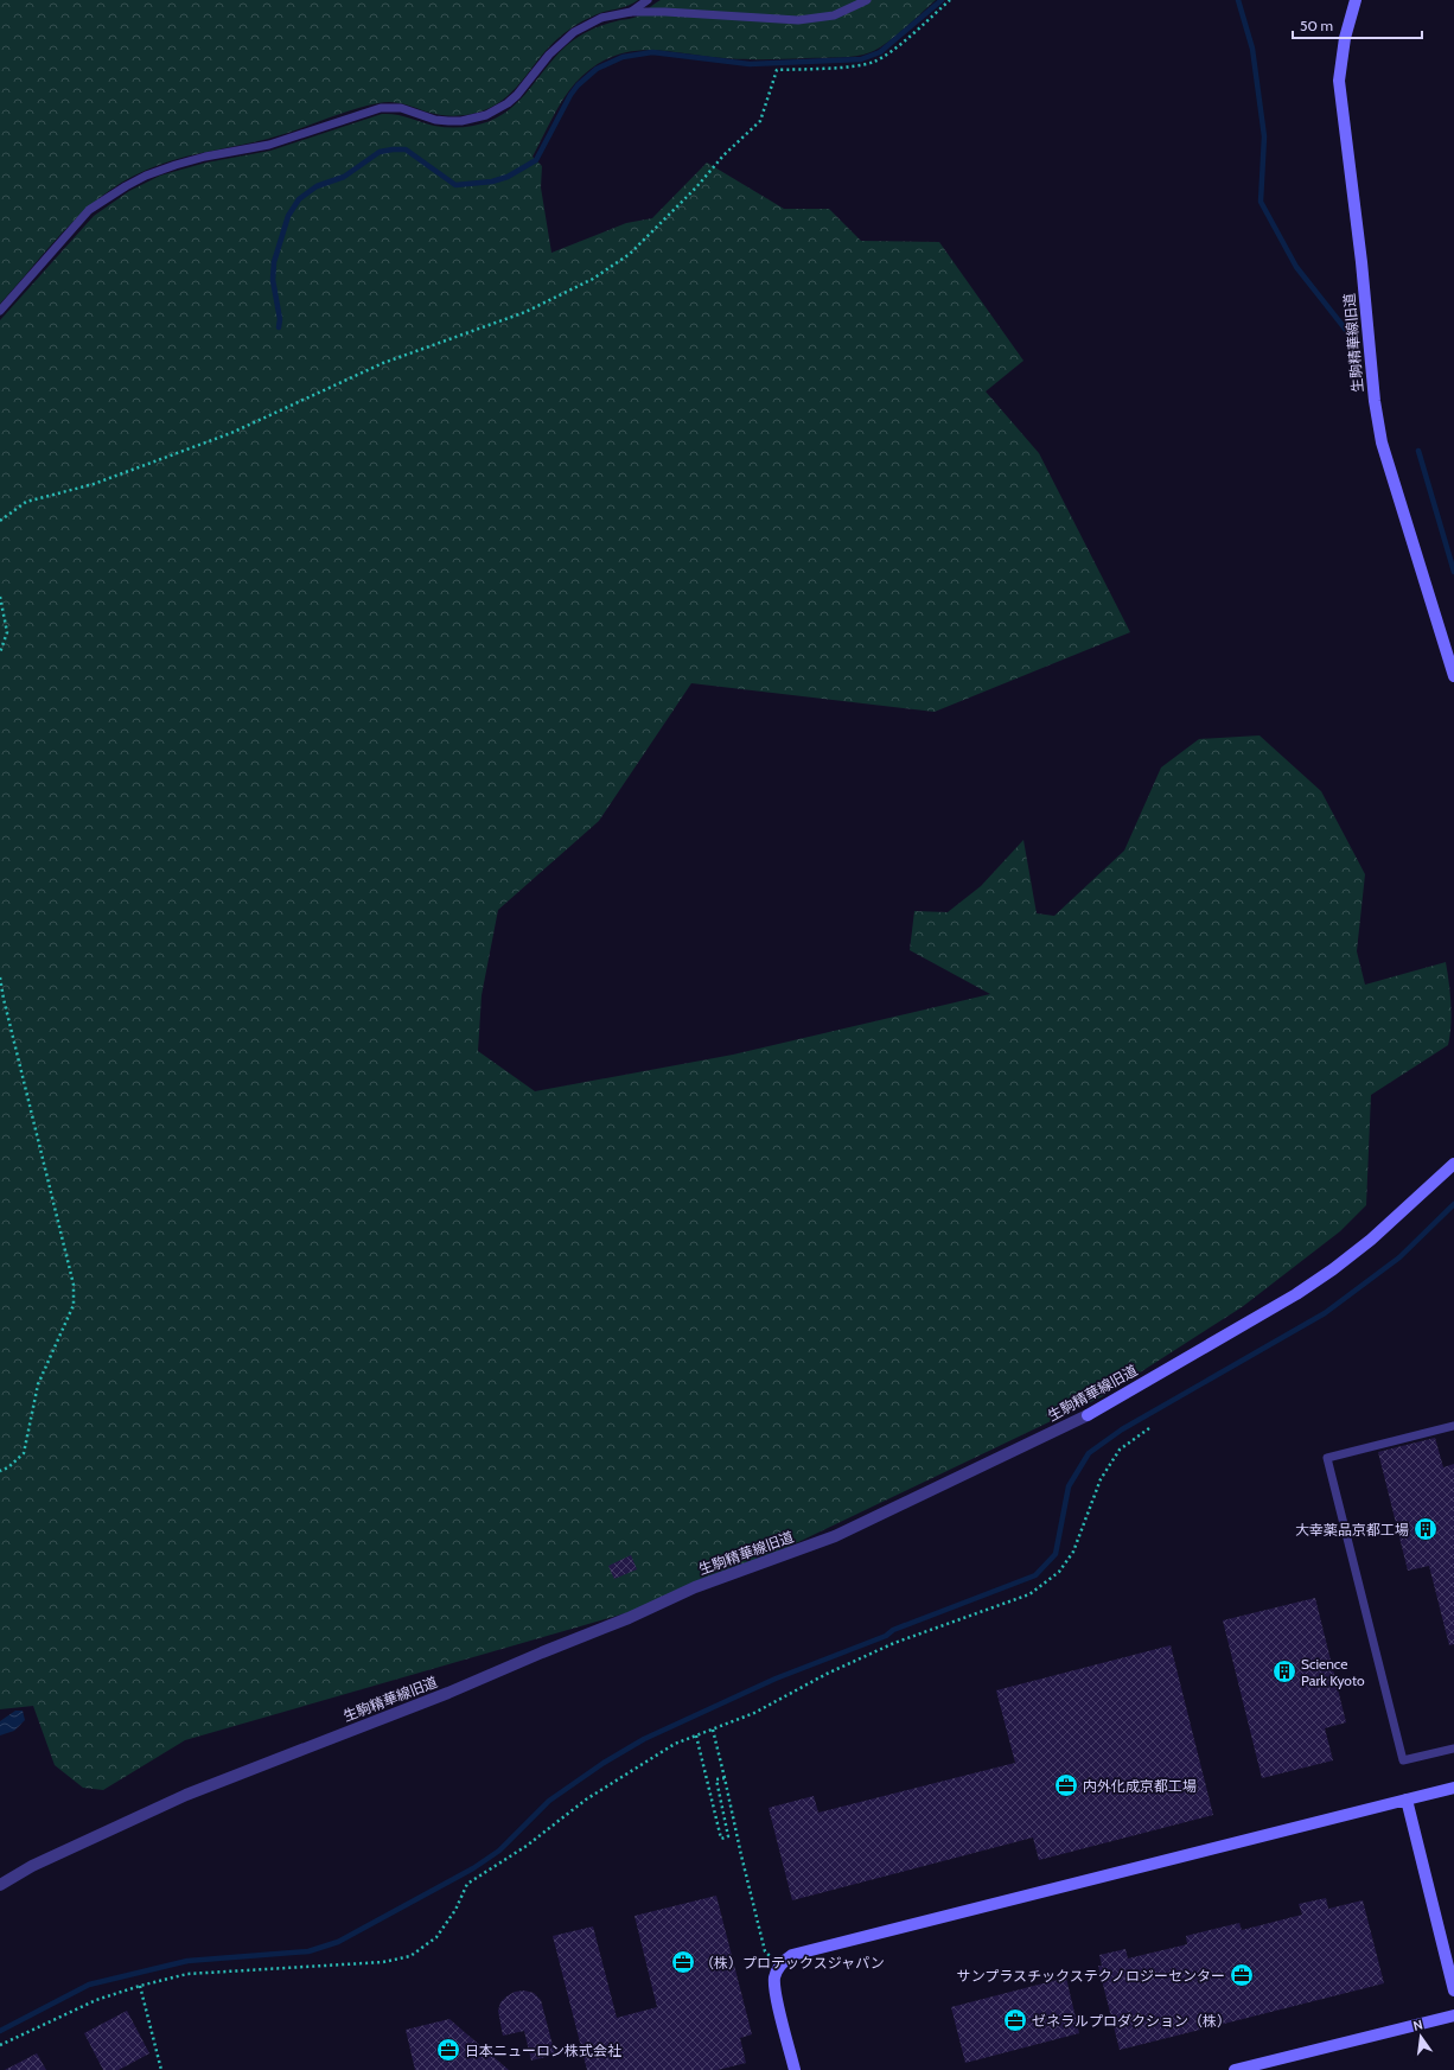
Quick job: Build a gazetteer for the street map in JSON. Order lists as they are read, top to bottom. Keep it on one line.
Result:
{"streets":{"street":["生駒精華線旧道"]},"places":{"building":["大幸薬品京都工場","Science Park Kyoto"],"office":["内外化成京都工場","（株）プロテックスジャパン","サンプラスチックステクノロジーセンター","ゼネラルプロダクション（株）","日本ニューロン株式会社"]},"scale_bar":"50 m","north":"top"}
